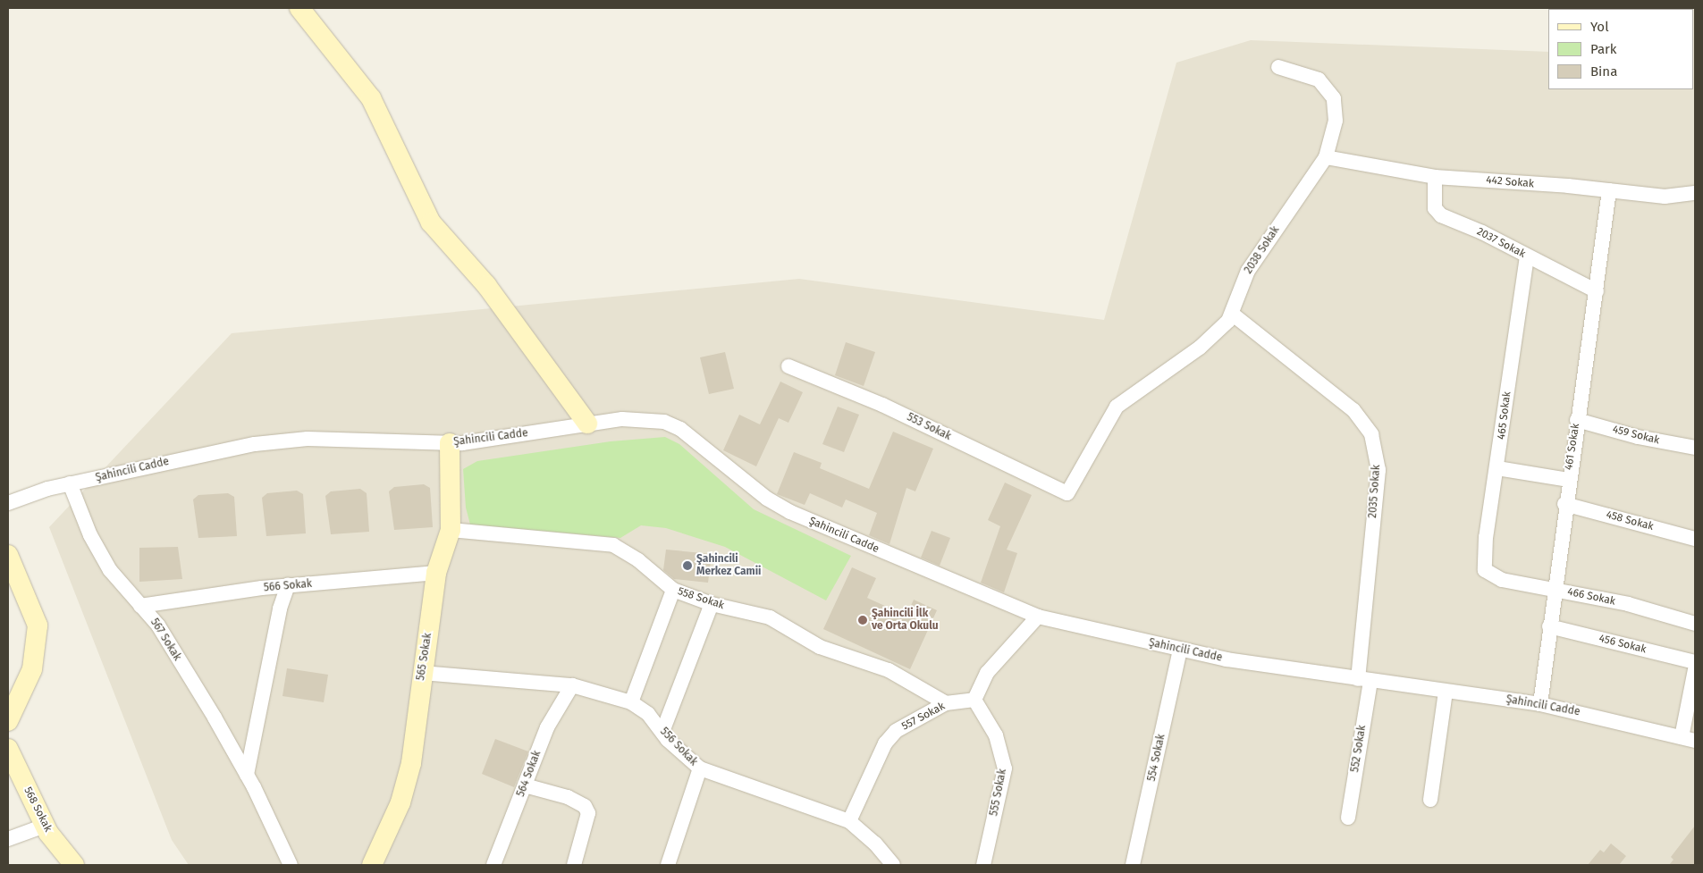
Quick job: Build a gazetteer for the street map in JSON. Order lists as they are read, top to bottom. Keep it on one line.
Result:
{"streets":{"street":["442 Sokak","2037 Sokak","2038 Sokak","465 Sokak","553 Sokak","459 Sokak","Şahincili Cadde","461 Sokak","2035 Sokak","458 Sokak","566 Sokak","466 Sokak","558 Sokak","567 Sokak","456 Sokak","565 Sokak","557 Sokak","556 Sokak","552 Sokak","554 Sokak","564 Sokak","555 Sokak","568 Sokak"]},"crossings":[["442 Sokak","2037 Sokak"],["442 Sokak","2038 Sokak"],["442 Sokak","461 Sokak"],["2037 Sokak","465 Sokak"],["2037 Sokak","461 Sokak"],["2038 Sokak","553 Sokak"],["2038 Sokak","2035 Sokak"],["465 Sokak","466 Sokak"],["459 Sokak","461 Sokak"],["Şahincili Cadde","461 Sokak"],["Şahincili Cadde","2035 Sokak"],["Şahincili Cadde","567 Sokak"],["Şahincili Cadde","565 Sokak"],["Şahincili Cadde","552 Sokak"],["Şahincili Cadde","554 Sokak"],["461 Sokak","458 Sokak"],["461 Sokak","466 Sokak"],["461 Sokak","456 Sokak"],["2035 Sokak","552 Sokak"],["566 Sokak","567 Sokak"],["566 Sokak","565 Sokak"],["558 Sokak","565 Sokak"],["558 Sokak","557 Sokak"],["565 Sokak","556 Sokak"],["557 Sokak","556 Sokak"],["557 Sokak","555 Sokak"],["556 Sokak","564 Sokak"]],"places":["Şahincili Merkez Camii","Şahincili İlk ve Orta Okulu"],"legend":["Yol","Park","Bina"]}
